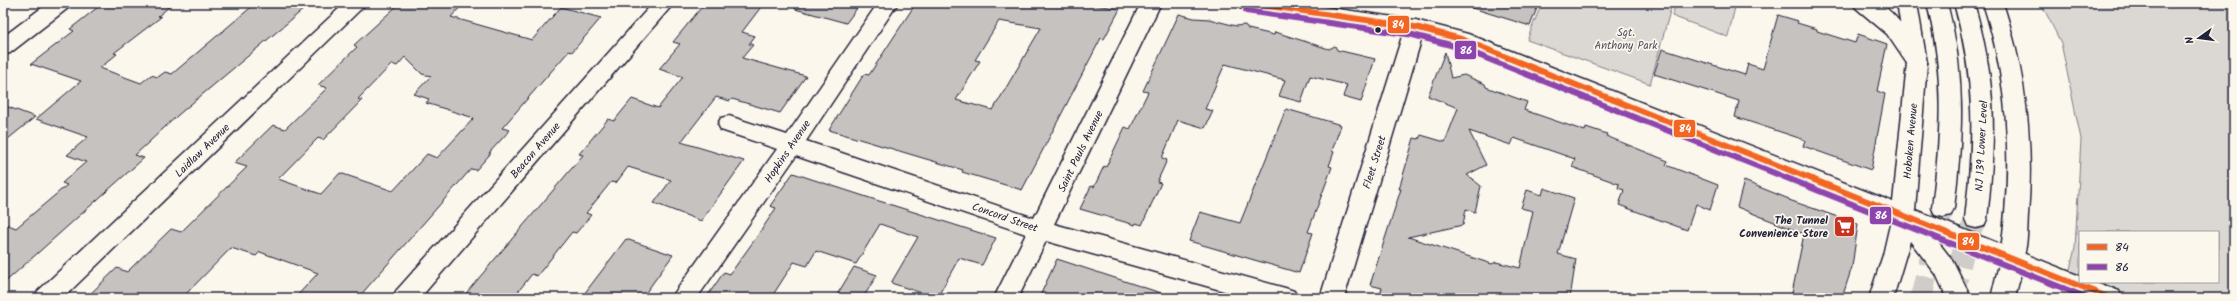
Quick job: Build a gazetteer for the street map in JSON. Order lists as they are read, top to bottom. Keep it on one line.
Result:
{"streets":{"main road":["Hoboken Avenue","NJ 139 Lower Level","Laidlaw Avenue","Beacon Avenue","Hopkins Avenue","Saint Pauls Avenue","Fleet Street","Concord Street"]},"crossings":[["Hopkins Avenue","Concord Street"],["Saint Pauls Avenue","Concord Street"]],"parks":["Sgt. Anthony Park"],"places":{"supermarket":["The Tunnel Convenience Store"]},"lines":["transit line 84","transit line 86"],"legend":["84","86"],"north":"left"}
